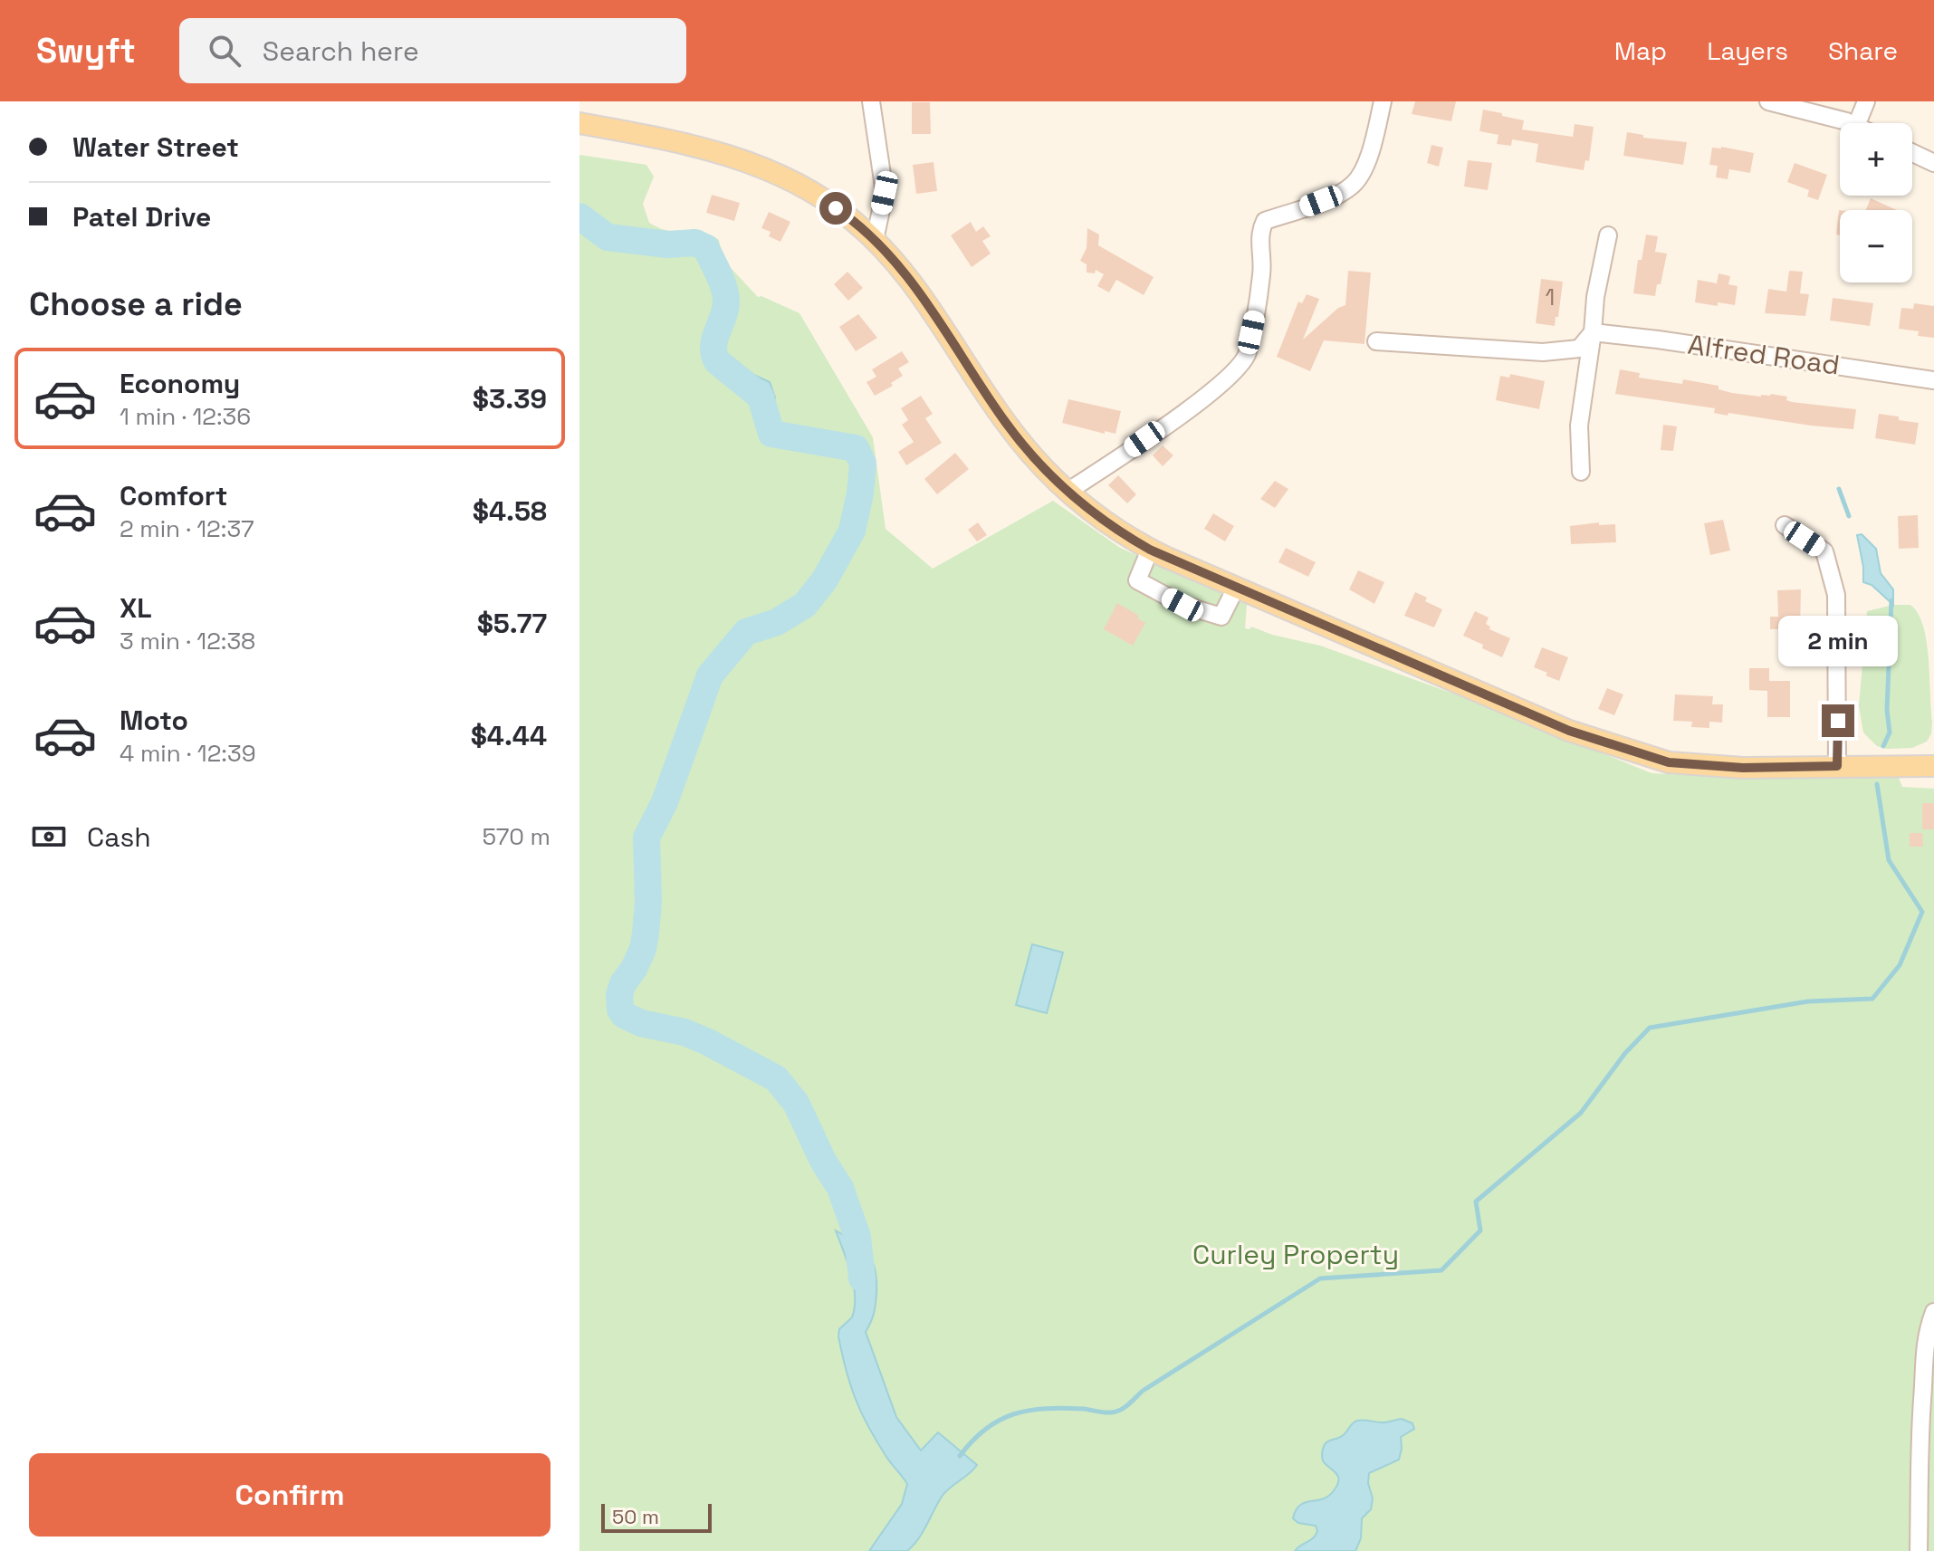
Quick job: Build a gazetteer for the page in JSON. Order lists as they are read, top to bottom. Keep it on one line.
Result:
{"streets":{"street":["Alfred Road"]},"parks":["Curley Property"],"house_numbers":["1"],"scale_bar":"50 m","page":{"header":"Swyft","search":"Search here","nav":["Map","Layers","Share"],"banner":["Water Street","Patel Drive"],"map_buttons":["+","−"],"heading":"Choose a ride","list":[{"name":"Economy","note":"1 min · 12:36","value":"$3.39"},{"name":"Comfort","note":"2 min · 12:37","value":"$4.58"},{"name":"XL","note":"3 min · 12:38","value":"$5.77"},{"name":"Moto","note":"4 min · 12:39","value":"$4.44"}],"bubble":"2 min","pay":["Cash","570 m"],"buttons":"Confirm","scale":"50 m"}}
